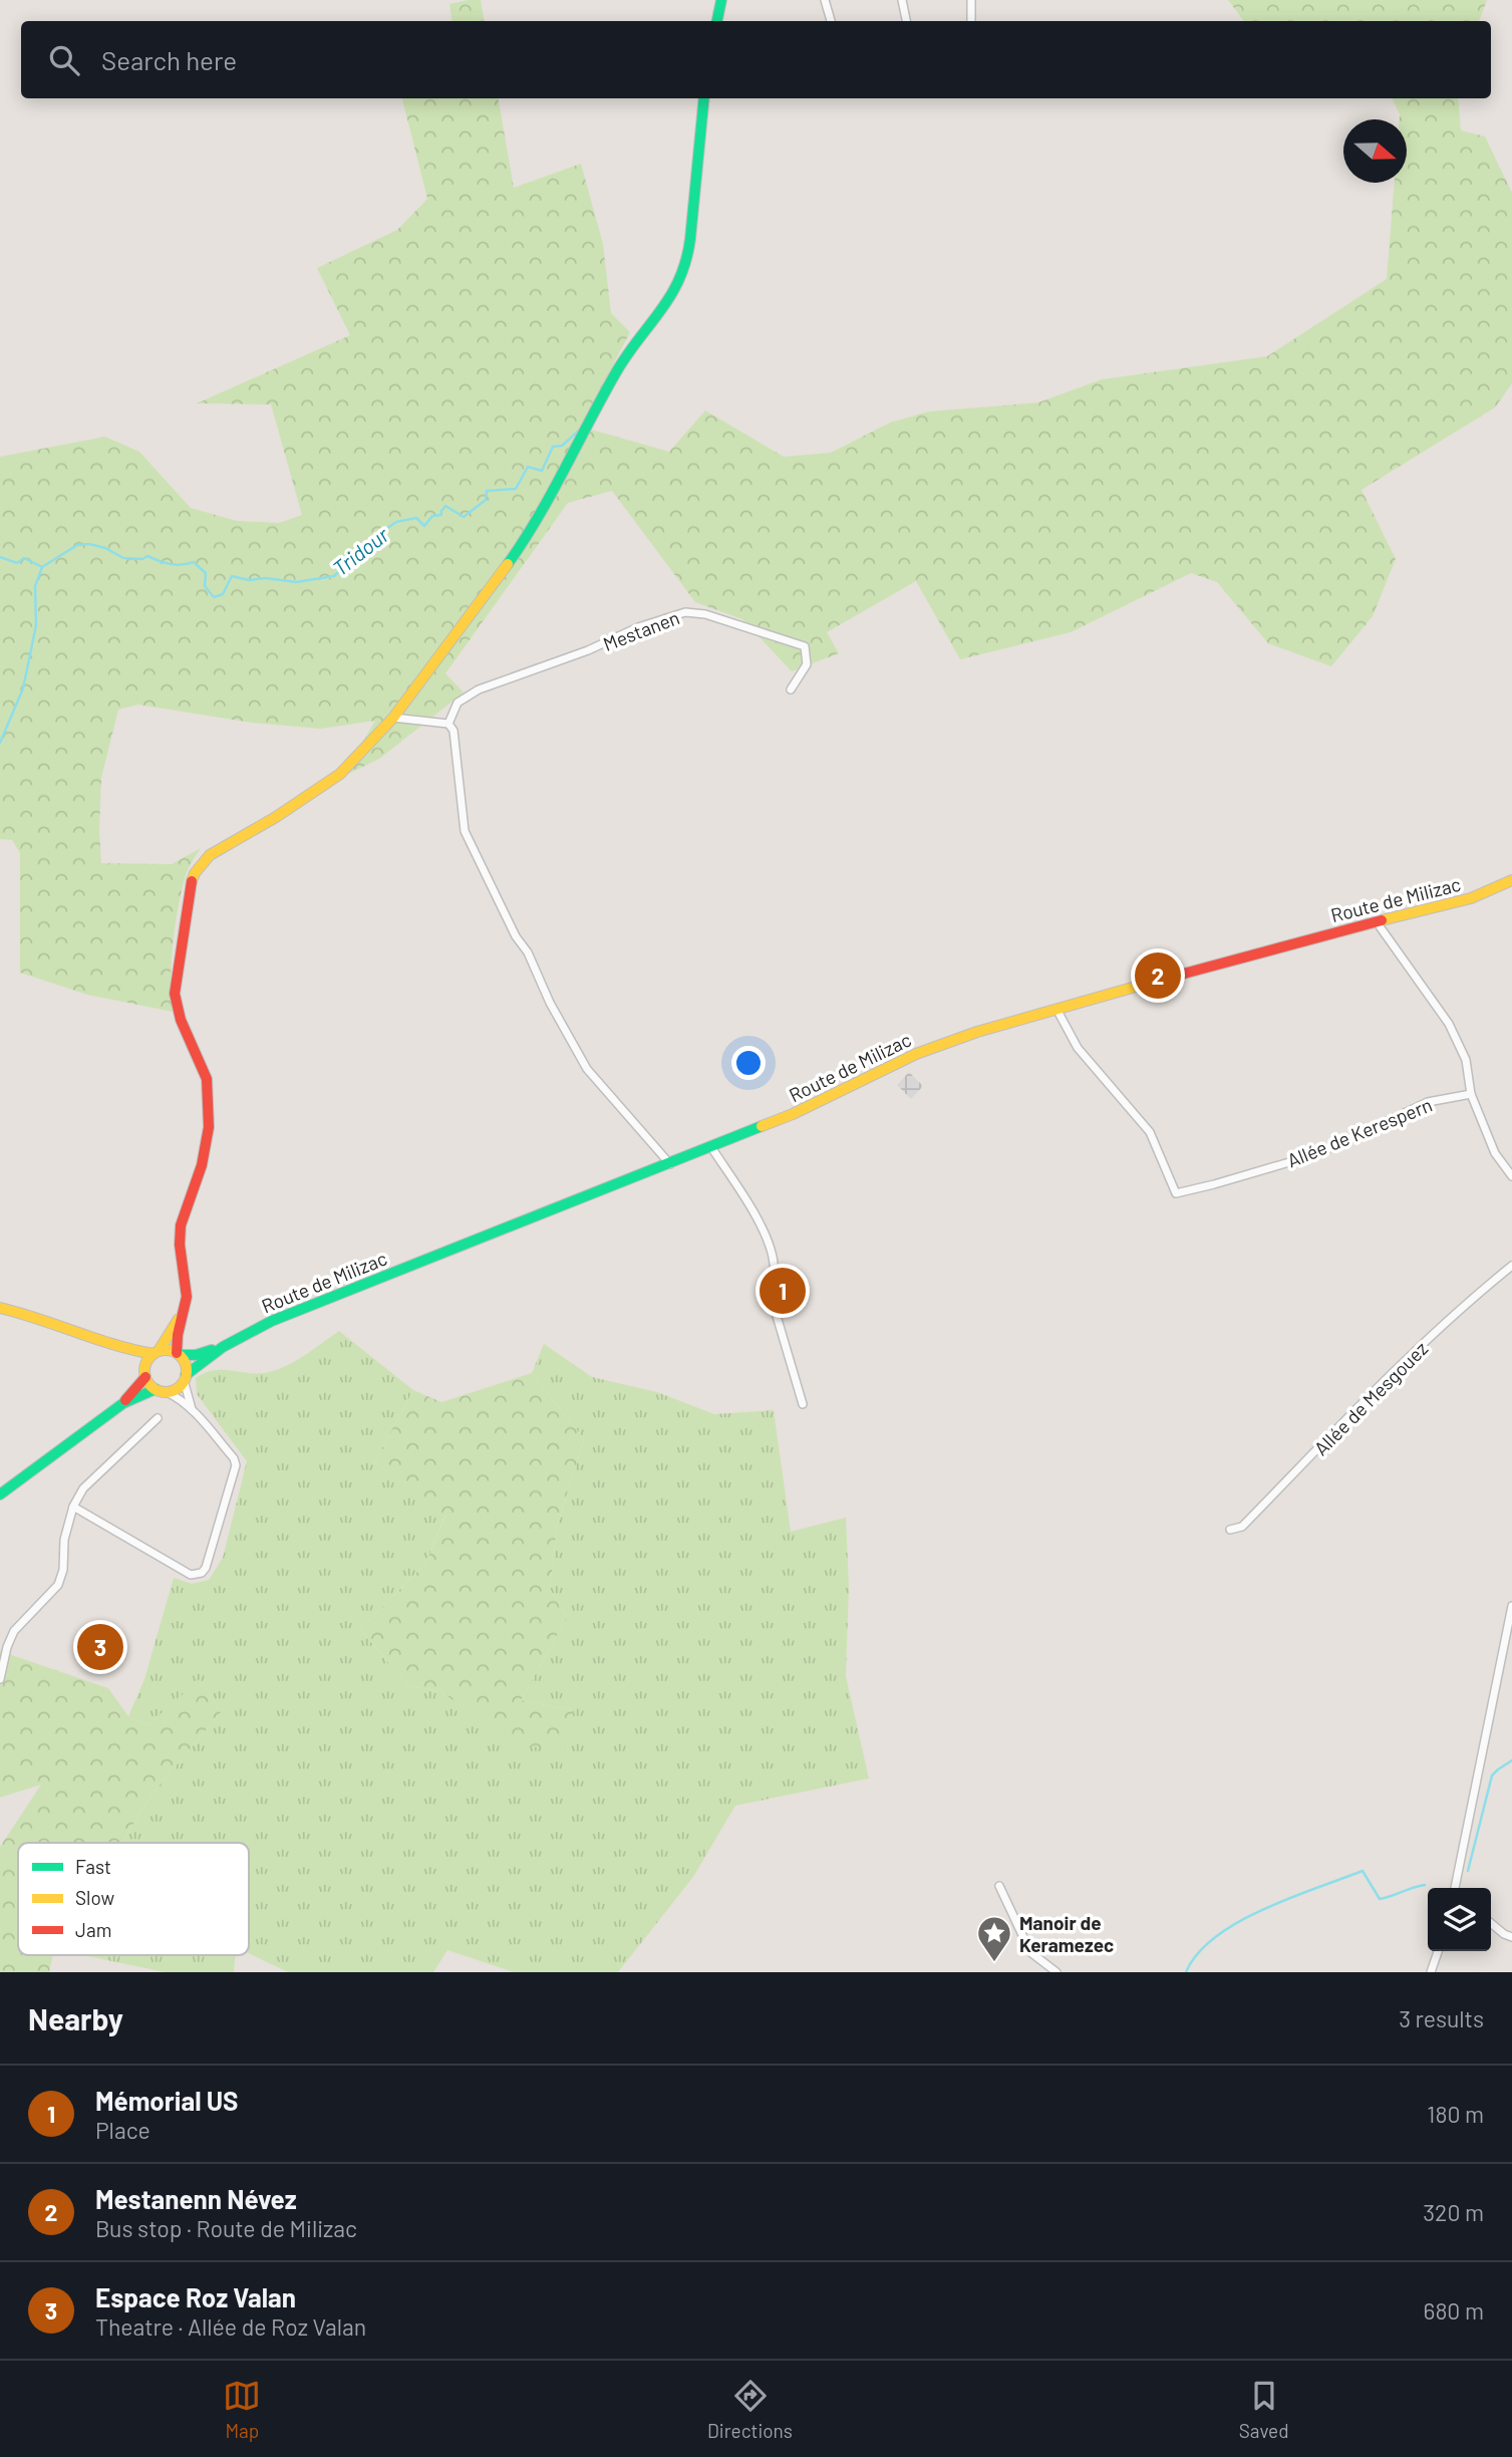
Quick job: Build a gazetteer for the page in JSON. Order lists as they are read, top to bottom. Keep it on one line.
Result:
{"streets":{"main road":["Route de Milizac"],"street":["Mestanen","Allée de Kerespern","Allée de Mesgouez"]},"crossings":[["Route de Milizac","Allée de Kerespern"]],"water":["Tridour"],"places":{"place":["Manoir de Keramezec"]},"legend":["Fast","Slow","Jam"],"north":"right","page":{"search":"Search here","pins":["2","1","3"],"heading":["Nearby","3 results"],"list":[{"mark":"1","name":"Mémorial US","note":"Place","value":"180 m"},{"mark":"2","name":"Mestanenn Névez","note":"Bus stop · Route de Milizac","value":"320 m"},{"mark":"3","name":"Espace Roz Valan","note":"Theatre · Allée de Roz Valan","value":"680 m"}],"nav":["Map","Directions","Saved"]}}
